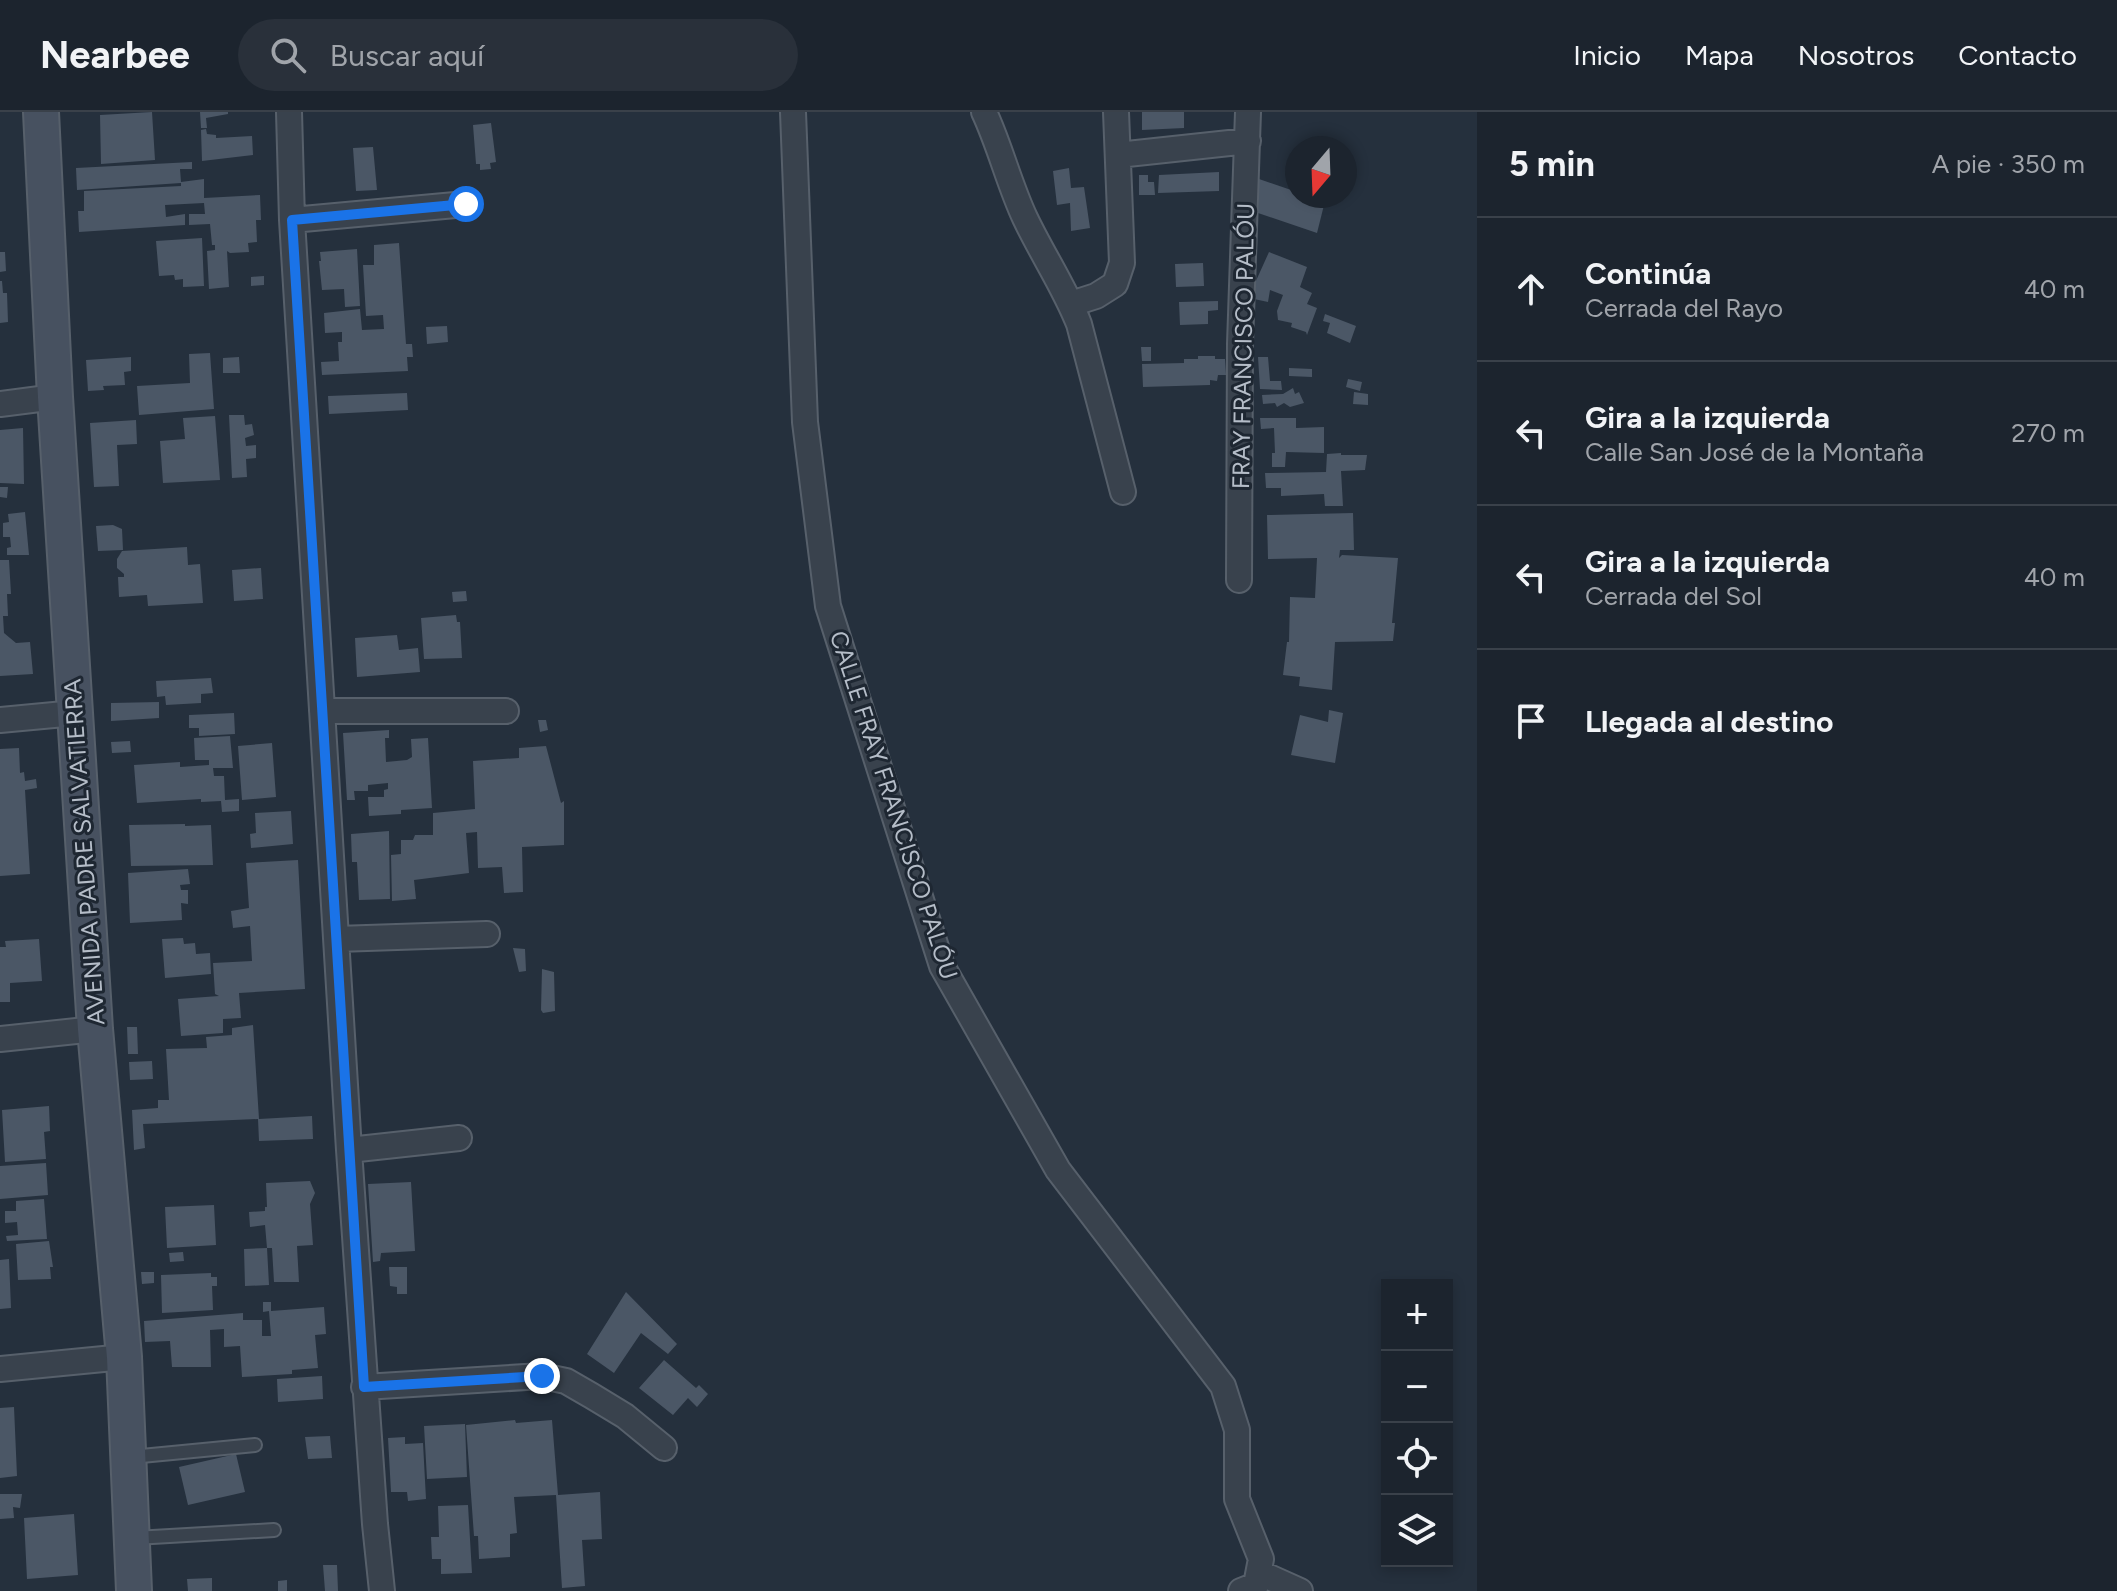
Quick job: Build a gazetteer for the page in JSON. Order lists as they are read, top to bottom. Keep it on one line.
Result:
{"streets":{"street":["FRAY FRANCISCO PALÓU","CALLE FRAY FRANCISCO PALÓU","AVENIDA PADRE SALVATIERRA"]},"north":"bottom","page":{"header":"Nearbee","search":"Buscar aquí","nav":["Inicio","Mapa","Nosotros","Contacto"],"heading":["5 min","A pie · 350 m"],"list":[["Continúa","Cerrada del Rayo","40 m"],["Gira a la izquierda","Calle San José de la Montaña","270 m"],["Gira a la izquierda","Cerrada del Sol","40 m"],"Llegada al destino"],"map_buttons":["+","−"]}}
